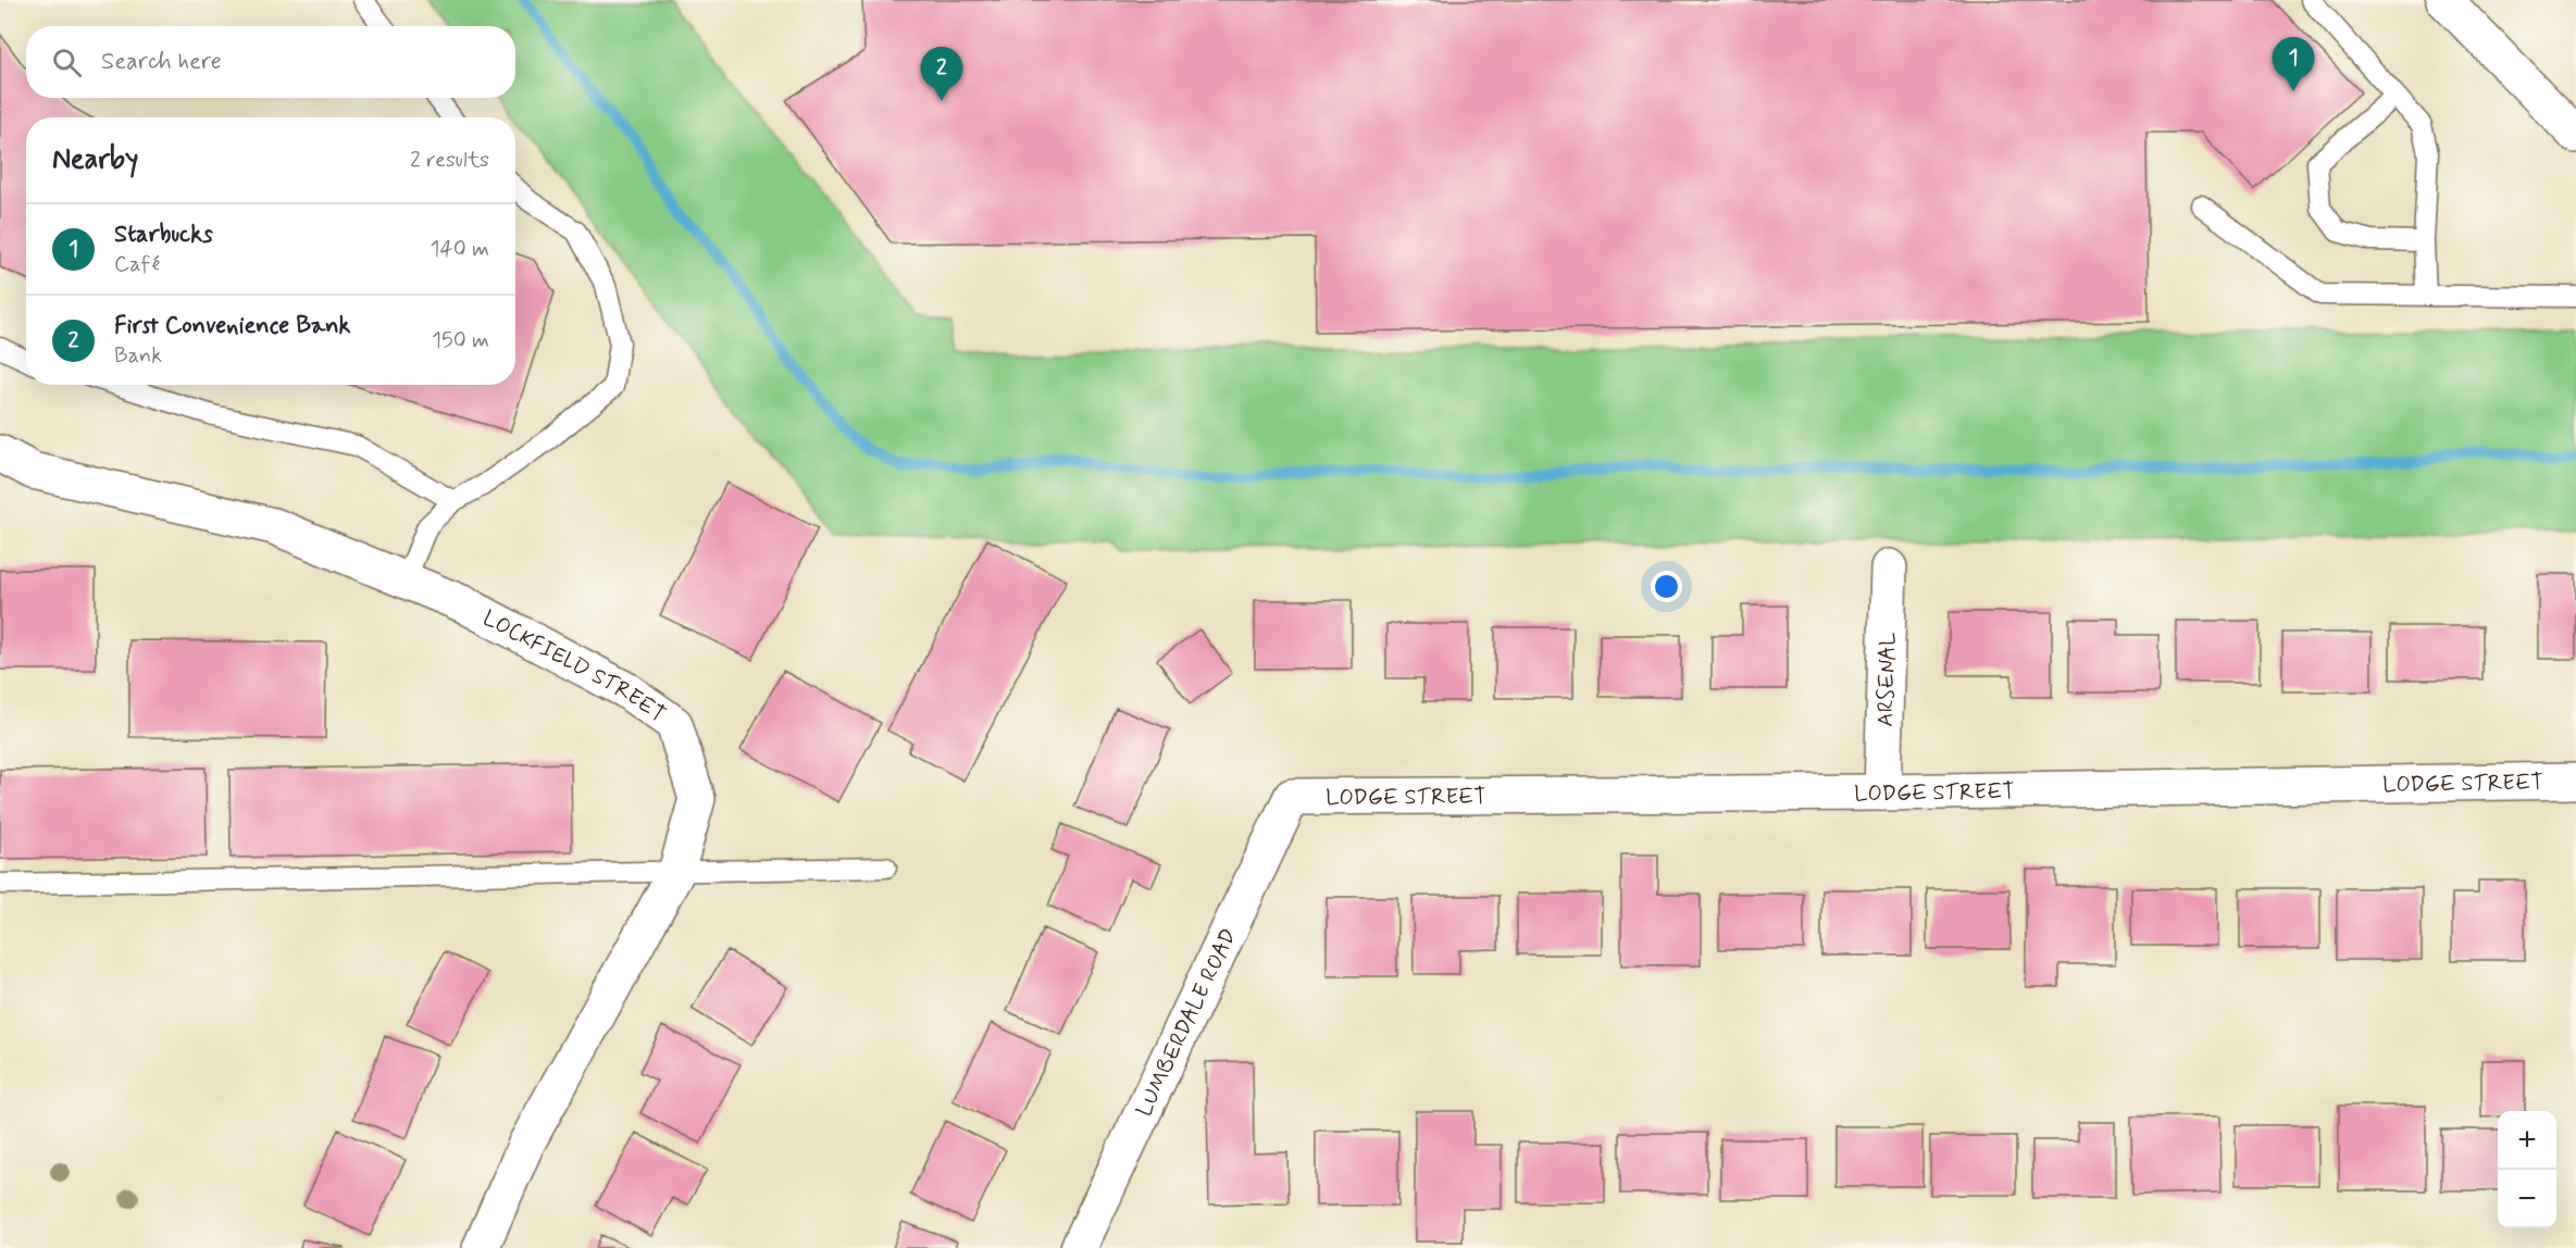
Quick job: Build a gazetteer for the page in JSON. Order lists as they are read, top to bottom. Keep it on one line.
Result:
{"streets":{"street":["LOCKFIELD STREET","ARSENAL","LODGE STREET","LUMBERDALE ROAD"]},"crossings":[["ARSENAL","LODGE STREET"],["LODGE STREET","LUMBERDALE ROAD"]],"page":{"search":"Search here","pins":["1","2"],"heading":["Nearby","2 results"],"list":[{"mark":"1","name":"Starbucks","note":"Café","value":"140 m"},{"mark":"2","name":"First Convenience Bank","note":"Bank","value":"150 m"}],"map_buttons":["+","−"]}}
